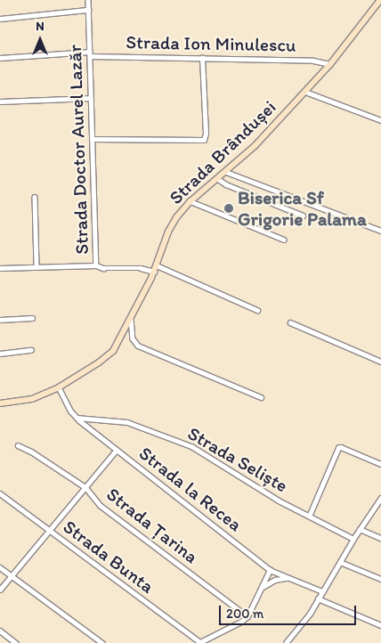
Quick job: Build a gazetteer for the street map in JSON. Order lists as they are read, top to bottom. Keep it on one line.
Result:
{"streets":{"main road":["Strada Brândușei"],"street":["Strada Ion Minulescu","Strada Doctor Aurel Lazăr","Strada Seliște","Strada la Recea","Strada Țarina","Strada Bunta"]},"crossings":[["Strada Ion Minulescu","Strada Doctor Aurel Lazăr"],["Strada Ion Minulescu","Strada Brândușei"],["Strada Doctor Aurel Lazăr","Strada Brândușei"],["Strada Brândușei","Strada la Recea"],["Strada Seliște","Strada la Recea"]],"places":["Biserica Sf Grigorie Palama"],"scale_bar":"200 m","north":"top"}
